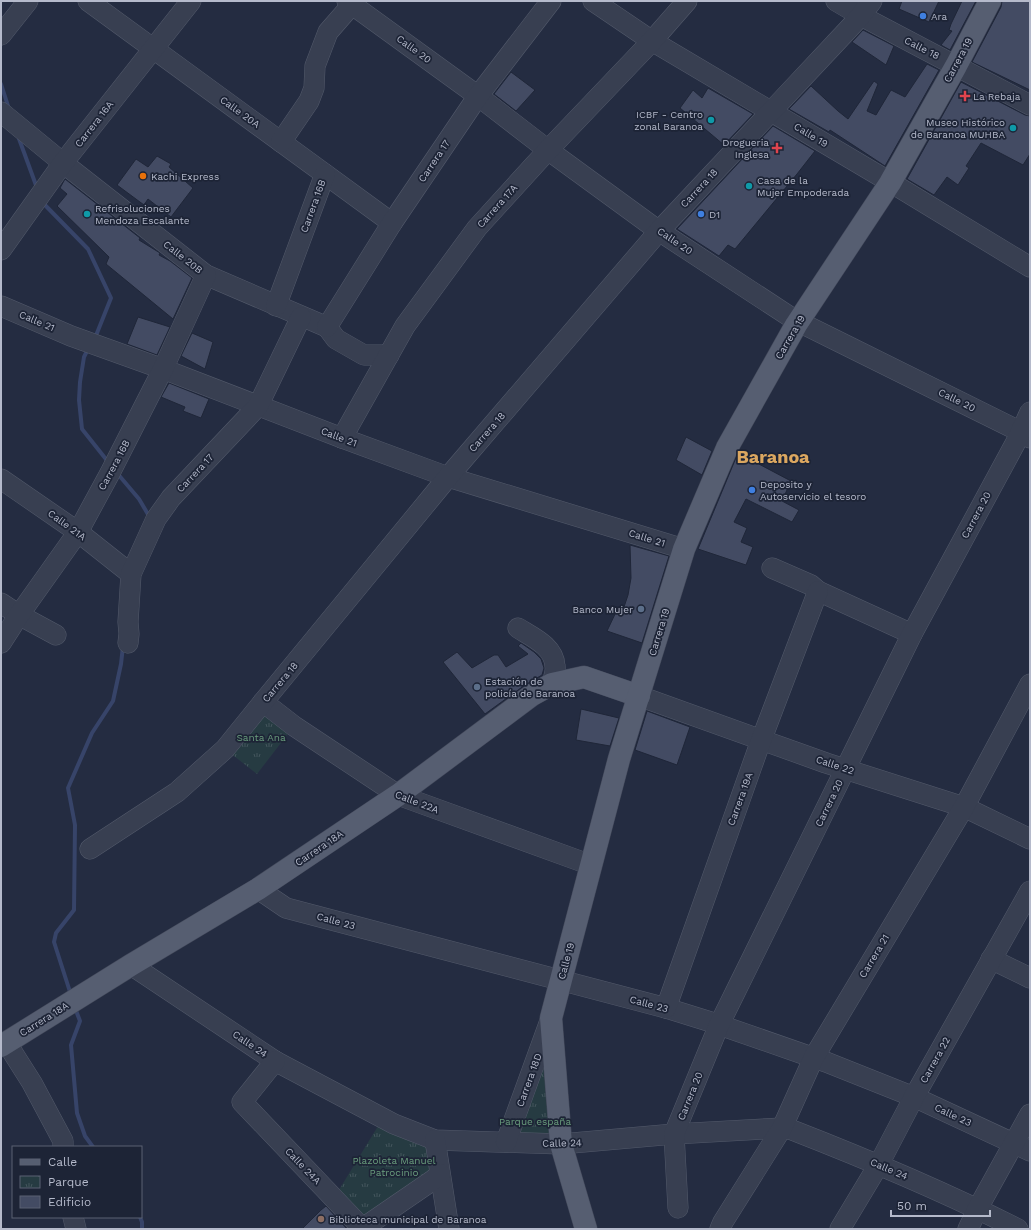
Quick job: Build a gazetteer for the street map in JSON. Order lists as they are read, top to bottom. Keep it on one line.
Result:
{"streets":{"main road":["Carrera 19","Calle 19","Carrera 18A"],"street":["Calle 18","Calle 20","Calle 20A","Carrera 16A","Carrera 17","Carrera 18","Carrera 16B","Carrera 17A","Calle 20B","Calle 21","Carrera 20","Calle 21A","Calle 22","Carrera 19A","Calle 22A","Calle 23","Carrera 21","Calle 24","Carrera 22","Carrera 18D","Calle 24A"]},"crossings":[["Calle 18","Carrera 19"],["Calle 18","Carrera 18"],["Calle 20","Carrera 19"],["Calle 20","Carrera 17"],["Calle 20","Carrera 18"],["Calle 20","Carrera 17A"],["Calle 20","Carrera 20"],["Carrera 19","Calle 19"],["Carrera 19","Calle 21"],["Carrera 19","Calle 22"],["Carrera 19","Carrera 18A"],["Calle 20A","Carrera 16A"],["Calle 20A","Carrera 17"],["Calle 20A","Carrera 16B"],["Carrera 16A","Calle 20B"],["Calle 19","Carrera 18"],["Calle 19","Carrera 17A"],["Calle 19","Calle 22"],["Calle 19","Calle 22A"],["Calle 19","Carrera 18A"],["Calle 19","Calle 23"],["Calle 19","Calle 24"],["Calle 19","Carrera 18D"],["Carrera 17","Calle 20B"],["Carrera 17","Calle 21"],["Carrera 17","Calle 21A"],["Carrera 18","Calle 21"],["Carrera 18","Calle 22A"],["Carrera 16B","Calle 20B"],["Carrera 16B","Calle 21"],["Carrera 16B","Calle 21A"],["Carrera 17A","Calle 20B"],["Carrera 17A","Calle 21"],["Carrera 20","Calle 22"],["Carrera 20","Calle 23"],["Carrera 20","Calle 24"],["Calle 22","Carrera 19A"],["Calle 22","Carrera 18A"],["Calle 22","Carrera 21"],["Carrera 19A","Calle 23"],["Calle 22A","Carrera 18A"],["Carrera 18A","Calle 23"],["Carrera 18A","Calle 24"],["Calle 23","Carrera 21"],["Calle 23","Carrera 22"],["Carrera 21","Calle 24"],["Calle 24","Carrera 22"],["Calle 24","Carrera 18D"],["Calle 24","Calle 24A"]],"districts":["Baranoa"],"parks":["Santa Ana","Parque españa","Plazoleta Manuel Patrocinio"],"places":{"other":["Ara","ICBF - Centro zonal Baranoa","Museo Histórico de Baranoa MUHBA","Kachi Express","Casa de la Mujer Empoderada","Refrisoluciones Mendoza Escalante","D1","Deposito y Autoservicio el tesoro","Banco Mujer","Estación de policía de Baranoa","Biblioteca municipal de Baranoa"],"health":["La Rebaja","Drogueria Inglesa"]},"legend":["Calle","Parque","Edificio"],"scale_bar":"50 m"}
